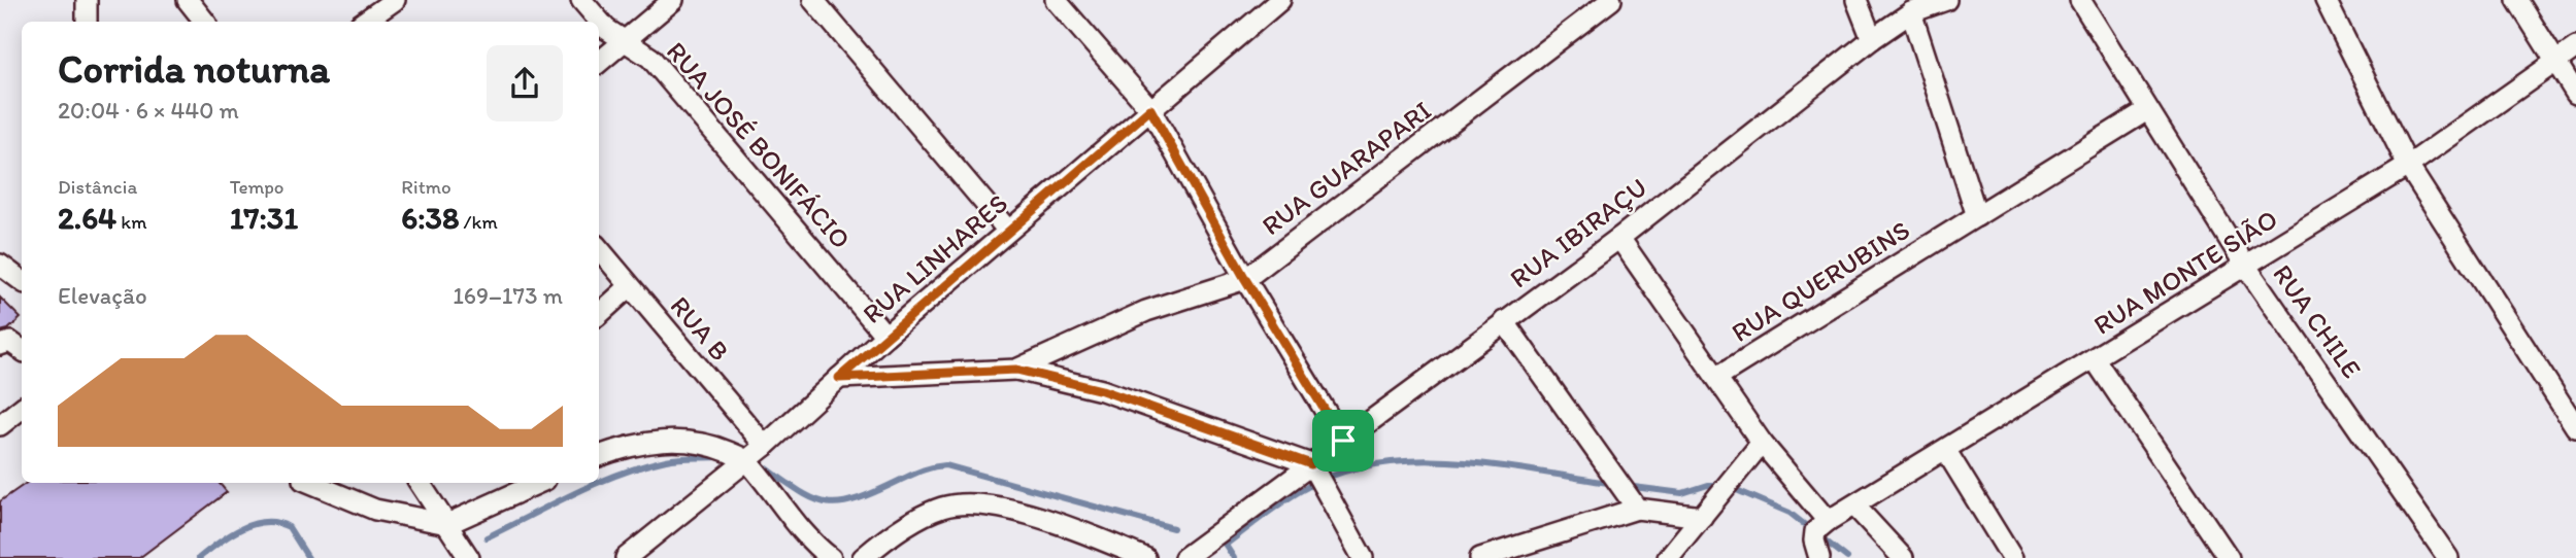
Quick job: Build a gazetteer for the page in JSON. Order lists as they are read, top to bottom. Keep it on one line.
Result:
{"streets":{"street":["RUA JOSÉ BONIFÁCIO","RUA GUARAPARI","RUA IBIRAÇU","RUA LINHARES","RUA MONTE SIÃO","RUA QUERUBINS","RUA CHILE","RUA B"]},"crossings":[["RUA JOSÉ BONIFÁCIO","RUA LINHARES"],["RUA GUARAPARI","RUA LINHARES"],["RUA LINHARES","RUA B"],["RUA MONTE SIÃO","RUA QUERUBINS"],["RUA MONTE SIÃO","RUA CHILE"],["RUA QUERUBINS","RUA CHILE"]],"page":{"heading":["Corrida noturna","20:04 · 6 × 440 m"],"stats":[["Distância","2.64 km"],["Tempo","17:31"],["Ritmo","6:38 /km"]],"chart":["Elevação","169–173 m"]}}
